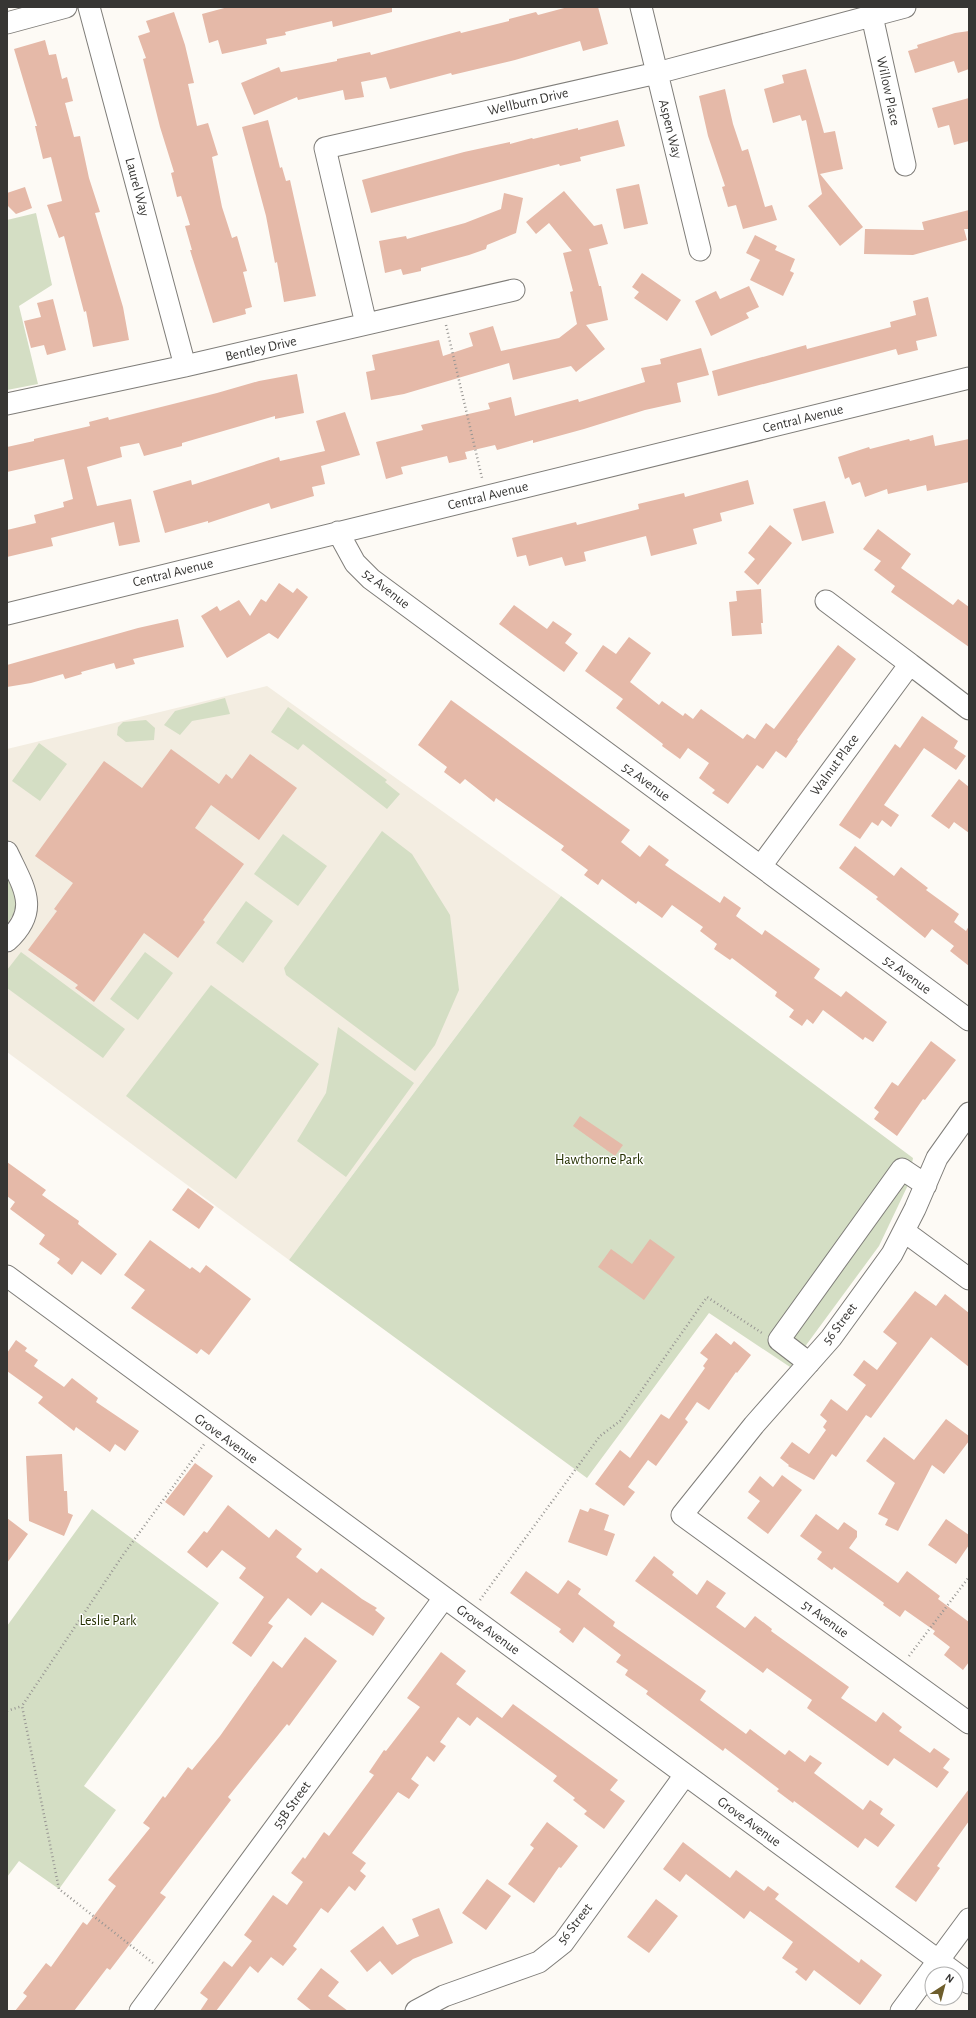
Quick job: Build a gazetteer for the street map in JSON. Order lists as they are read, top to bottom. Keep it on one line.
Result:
{"streets":{"street":["Willow Place","Wellburn Drive","Aspen Way","Laurel Way","Bentley Drive","Central Avenue","52 Avenue","Walnut Place","56 Street","Grove Avenue","51 Avenue","55B Street"]},"crossings":[["Willow Place","Wellburn Drive"],["Wellburn Drive","Aspen Way"],["Wellburn Drive","Bentley Drive"],["Laurel Way","Bentley Drive"],["Central Avenue","52 Avenue"],["52 Avenue","Walnut Place"],["56 Street","Grove Avenue"],["56 Street","51 Avenue"],["Grove Avenue","55B Street"]],"parks":["Hawthorne Park","Leslie Park"],"north":"top right"}
